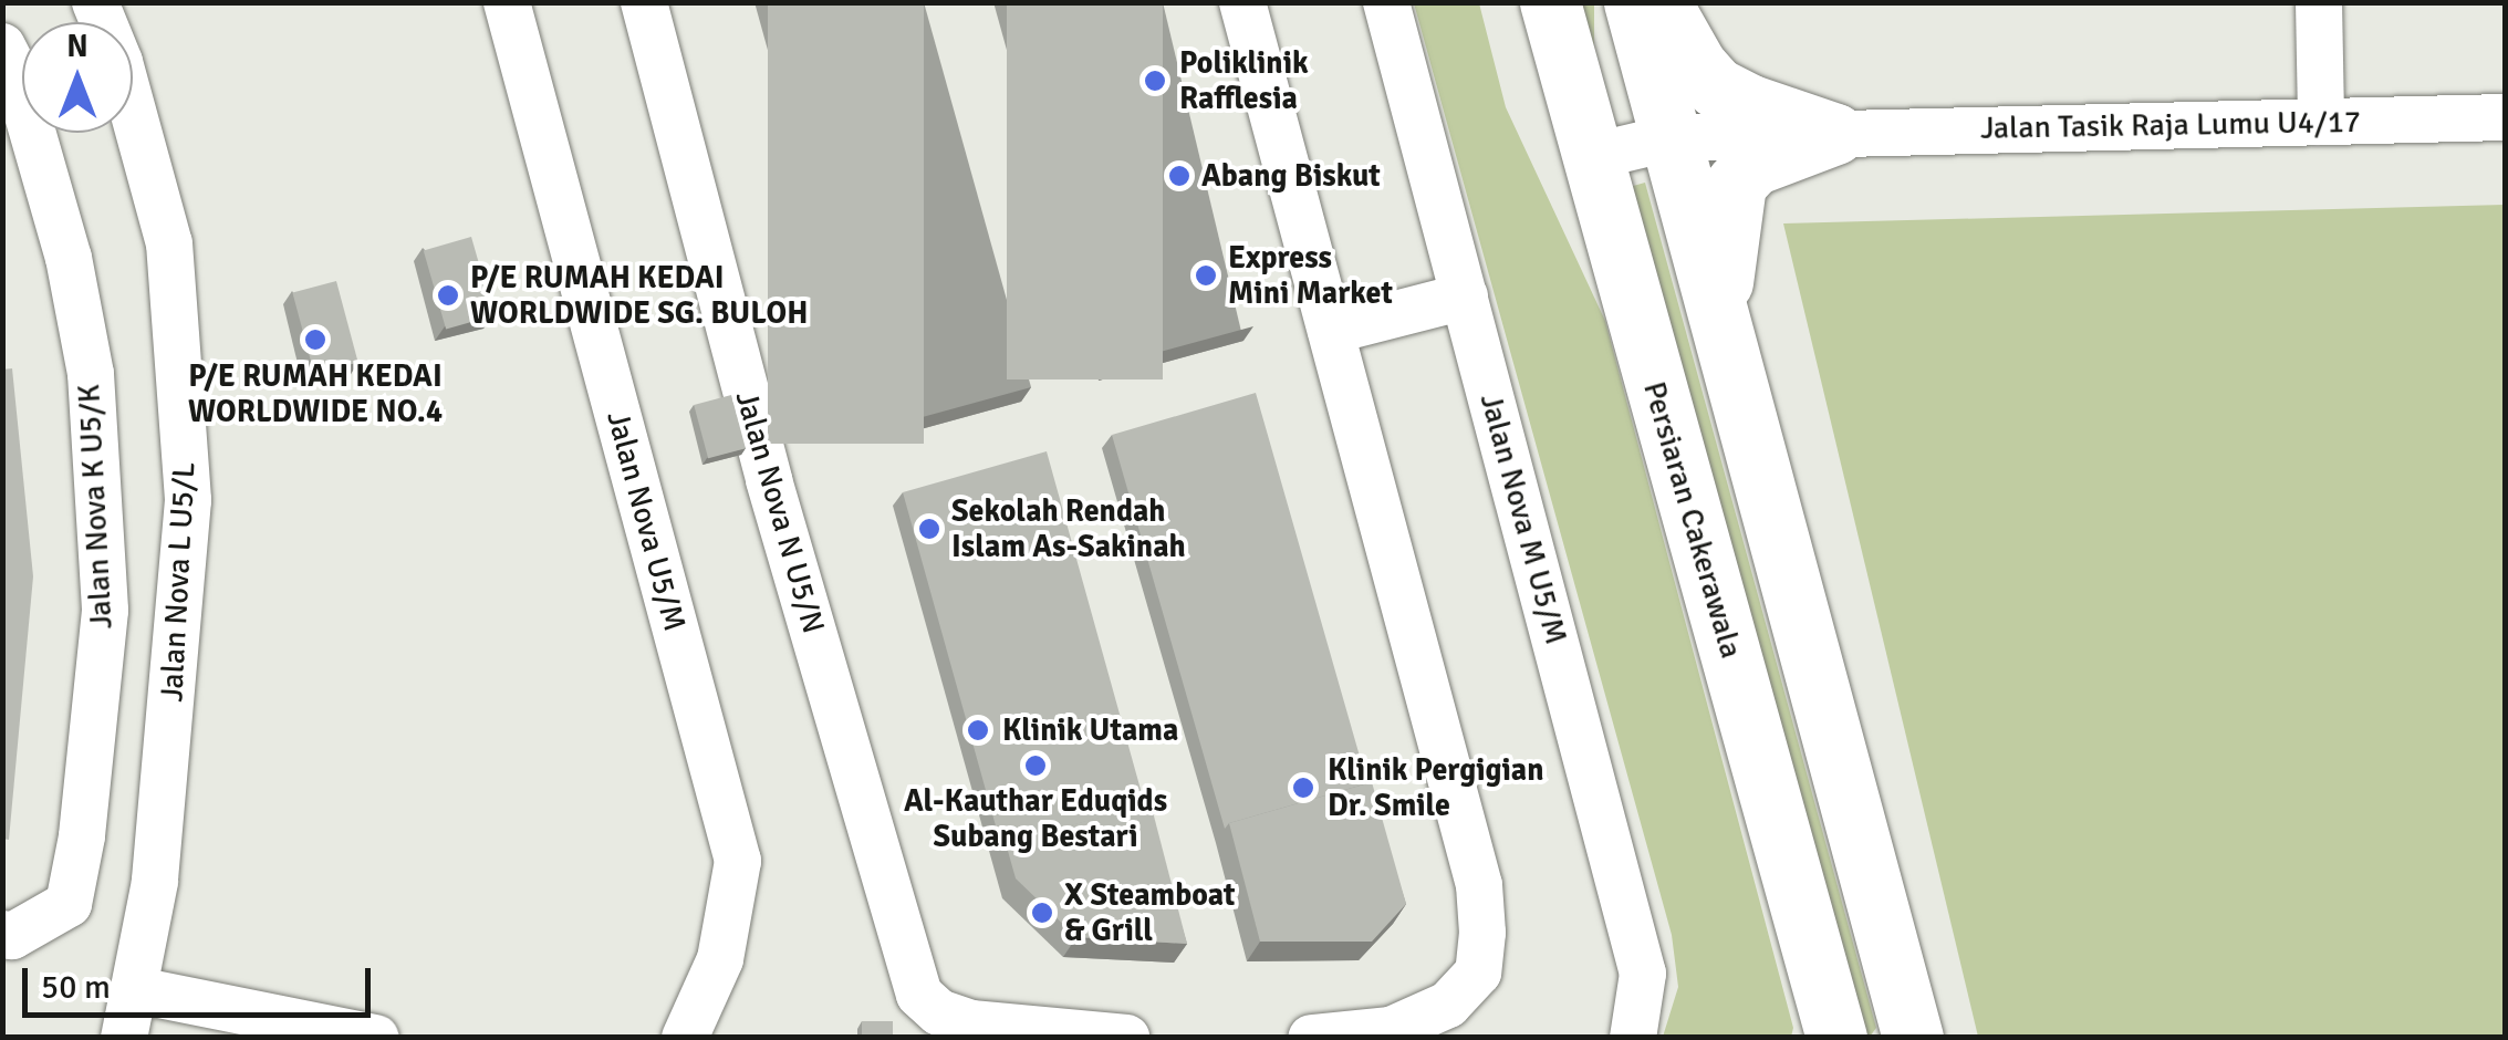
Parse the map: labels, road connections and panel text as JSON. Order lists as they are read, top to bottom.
{
  "streets": {
    "street": [
      "Jalan Tasik Raja Lumu U4/17",
      "Jalan Nova K U5/K",
      "Jalan Nova N U5/N",
      "Jalan Nova M U5/M",
      "Persiaran Cakerawala",
      "Jalan Nova U5/M",
      "Jalan Nova L U5/L"
    ]
  },
  "crossings": [
    ["Jalan Tasik Raja Lumu U4/17", "Persiaran Cakerawala"]
  ],
  "places": [
    "Poliklinik Rafflesia",
    "Abang Biskut",
    "Express Mini Market",
    "P/E RUMAH KEDAI WORLDWIDE SG. BULOH",
    "P/E RUMAH KEDAI WORLDWIDE NO.4",
    "Sekolah Rendah Islam As-Sakinah",
    "Klinik Utama",
    "Al-Kauthar Eduqids Subang Bestari",
    "Klinik Pergigian Dr. Smile",
    "X Steamboat & Grill"
  ],
  "scale_bar": "50 m",
  "north": "top"
}
